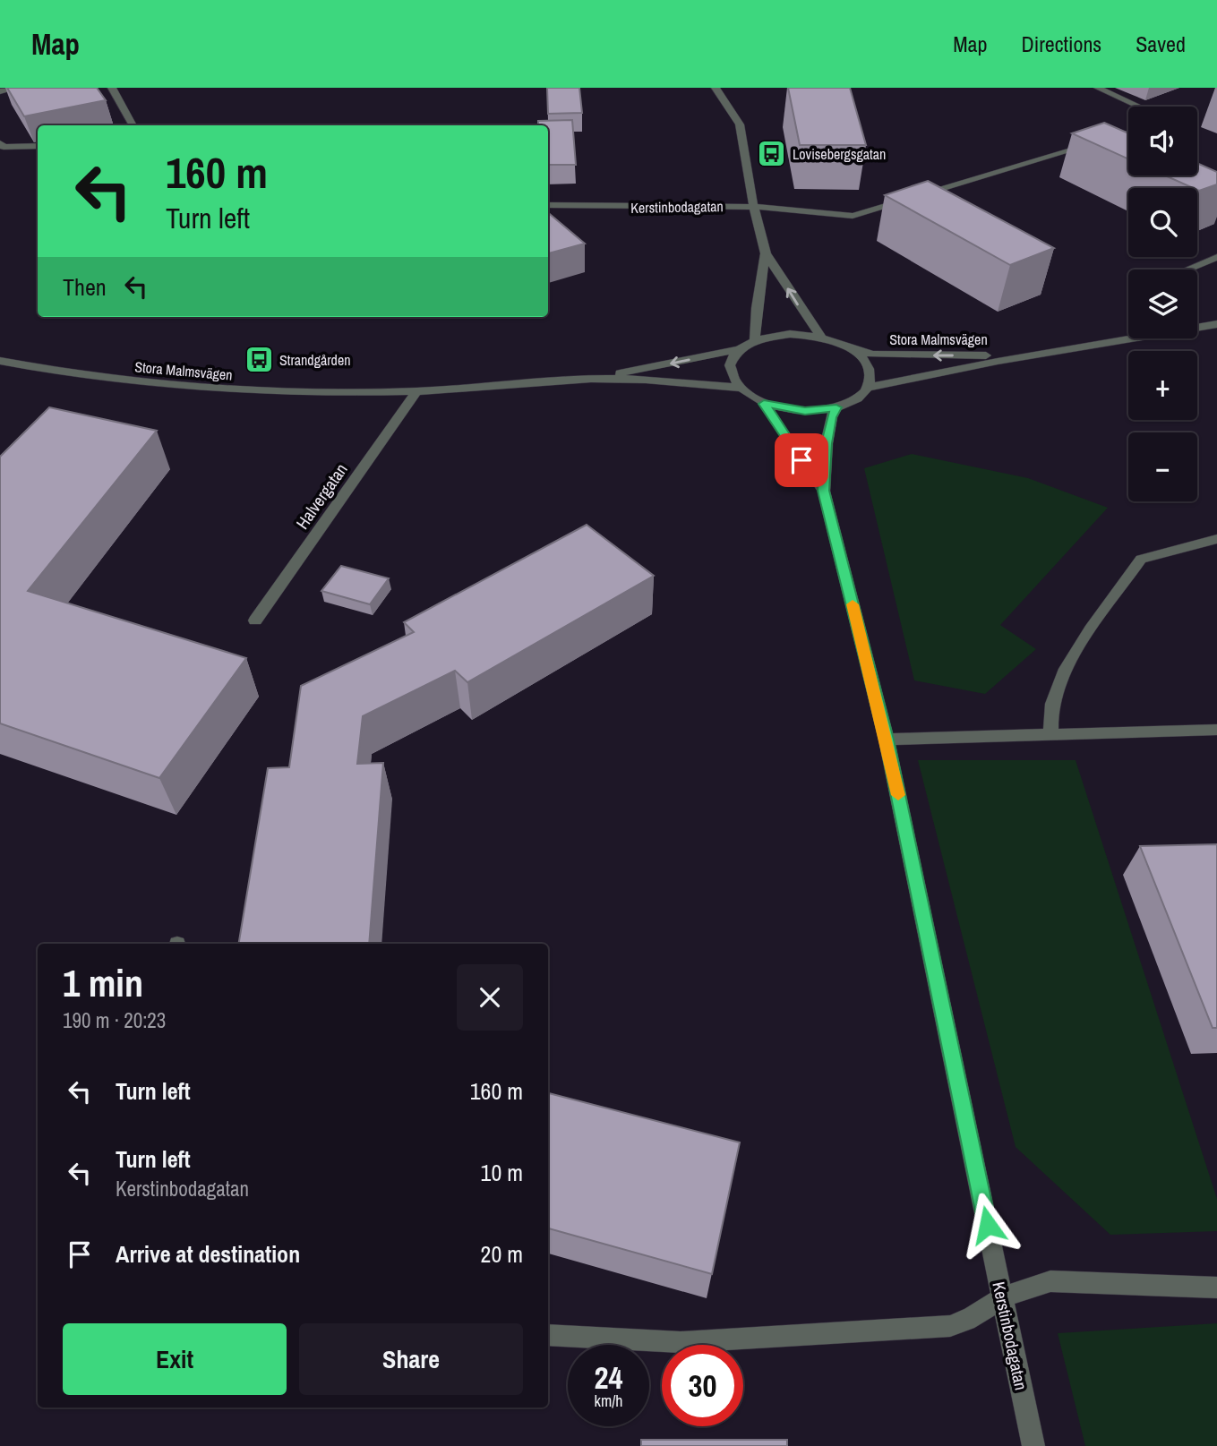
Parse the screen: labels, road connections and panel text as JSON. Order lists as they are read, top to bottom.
{
  "streets": {
    "street": ["Kerstinbodagatan", "Stora Malmsvägen", "Halvergatan"]
  },
  "crossings": [
    ["Stora Malmsvägen", "Halvergatan"]
  ],
  "places": {
    "bus stop": ["Lovisebergsgatan", "Strandgården"]
  },
  "page": {
    "header": "Map",
    "nav": ["Map", "Directions", "Saved"],
    "map_buttons": ["+", "−"],
    "turn": ["160 m", "Turn left"],
    "then": "Then",
    "heading": ["1 min", "190 m · 20:23"],
    "list": [
      {
        "name": "Turn left",
        "value": "160 m"
      },
      {
        "name": "Turn left",
        "note": "Kerstinbodagatan",
        "value": "10 m"
      },
      {
        "name": "Arrive at destination",
        "value": "20 m"
      }
    ],
    "buttons": ["Exit", "Share"],
    "speed": "24 km/h",
    "limit": "30"
  }
}
